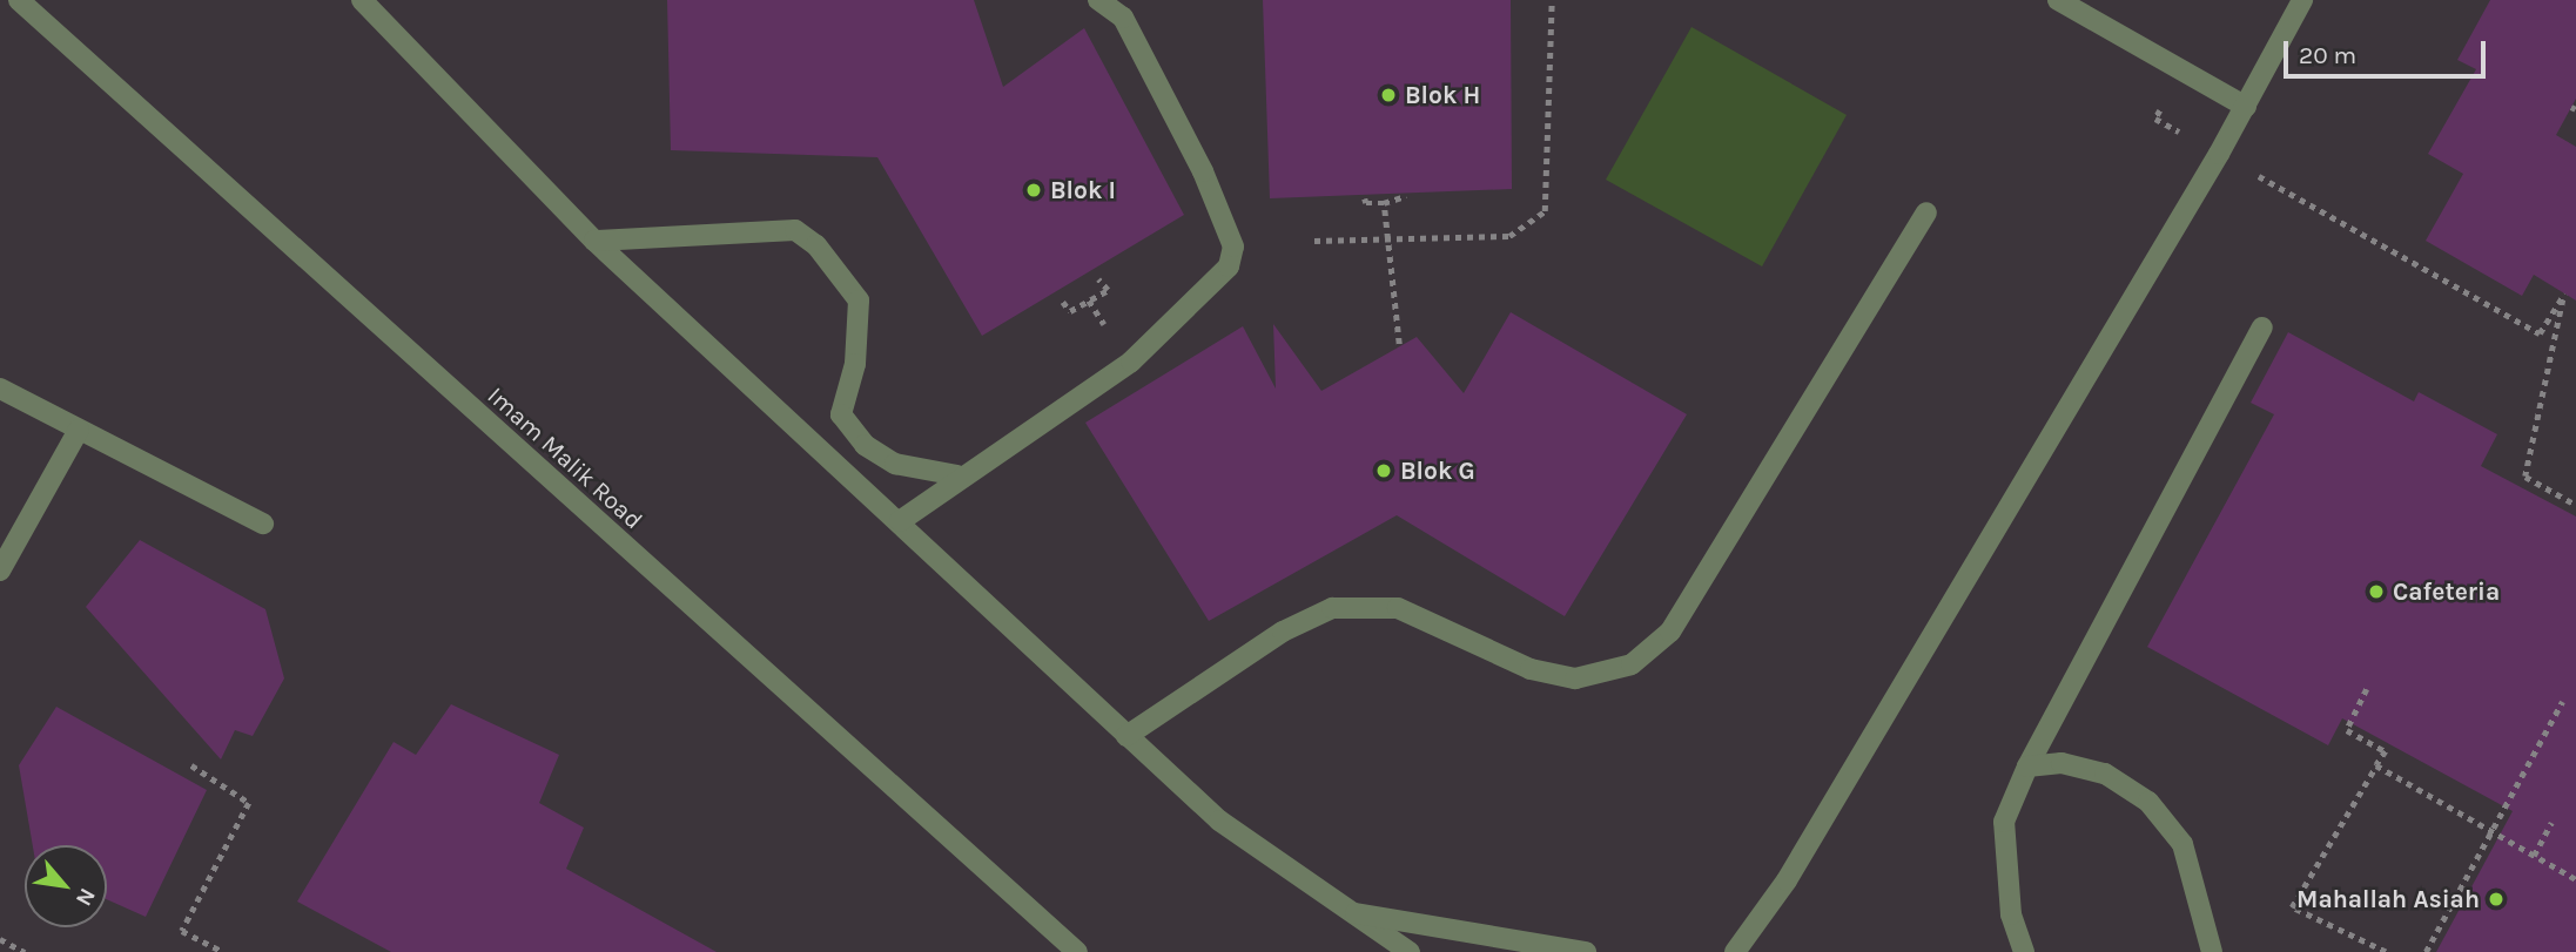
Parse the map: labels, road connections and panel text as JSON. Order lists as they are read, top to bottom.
{
  "streets": {
    "lane": ["Imam Malik Road"]
  },
  "places": [
    "Blok H",
    "Blok I",
    "Blok G",
    "Cafeteria",
    "Mahallah Asiah"
  ],
  "scale_bar": "20 m",
  "north": "bottom right"
}
